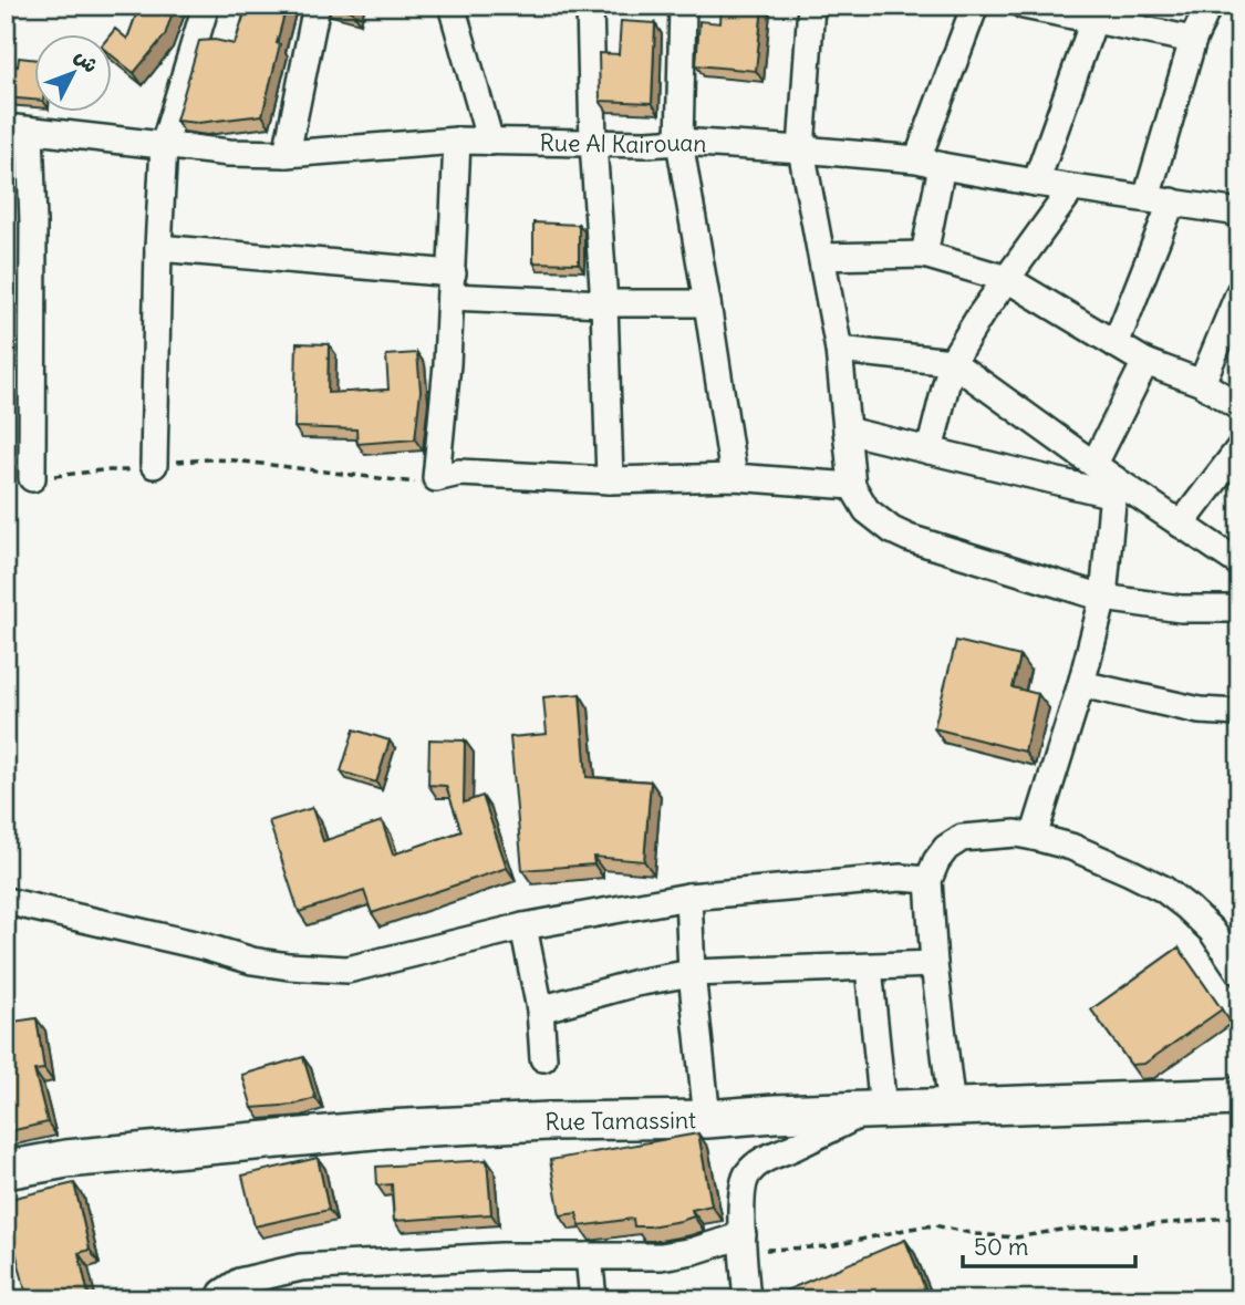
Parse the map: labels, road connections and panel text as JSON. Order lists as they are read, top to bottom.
{
  "streets": {
    "main road": ["Rue Tamassint"],
    "street": ["Rue Al Kairouan"]
  },
  "scale_bar": "50 m",
  "north": "top right"
}
